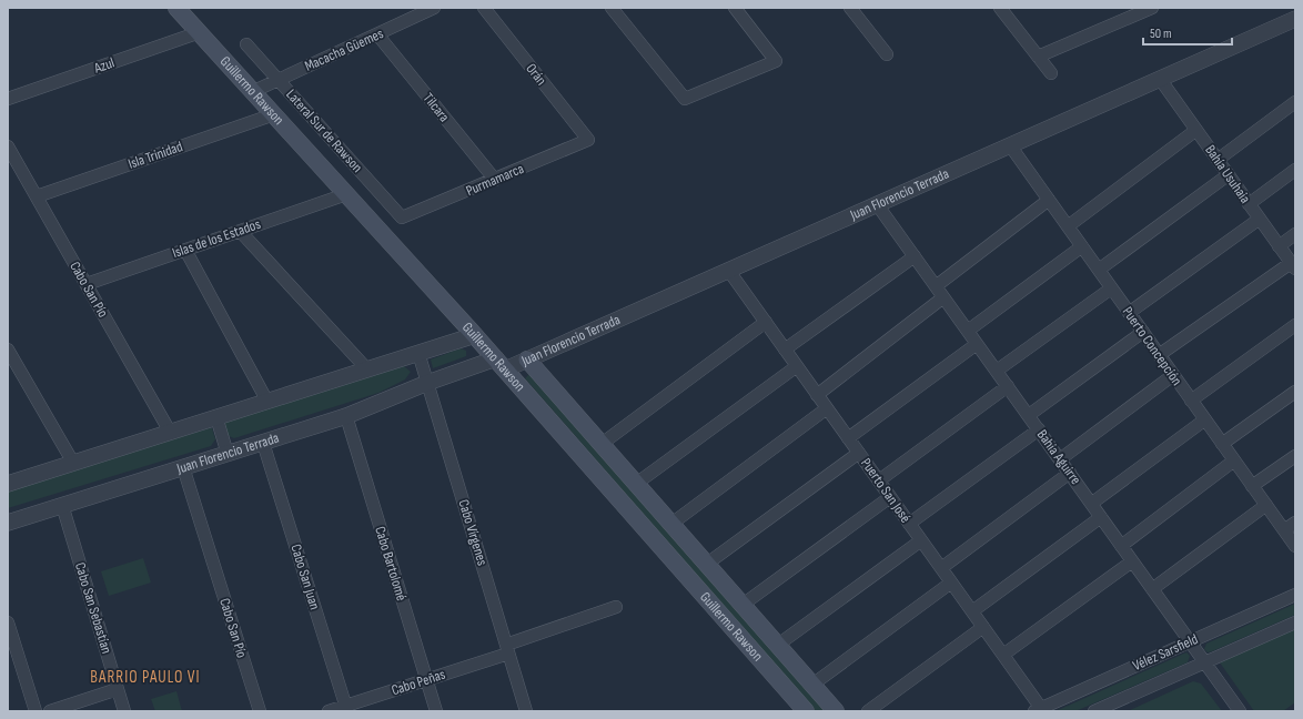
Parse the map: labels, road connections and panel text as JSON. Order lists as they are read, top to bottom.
{
  "streets": {
    "main road": ["Guillermo Rawson"],
    "street": [
      "Macacha Güemes",
      "Azul",
      "Orán",
      "Tilcara",
      "Lateral Sur de Rawson",
      "Isla Trinidad",
      "Bahía Usuhaia",
      "Purmamarca",
      "Juan Florencio Terrada",
      "Islas de los Estados",
      "Cabo San Pío",
      "Puerto Concepción",
      "Bahía Aguirre",
      "Puerto San José",
      "Cabo Vírgenes",
      "Cabo Bartolomé",
      "Cabo San Juan",
      "Cabo San Sebastían",
      "Vélez Sarsfield",
      "Cabo Peñas"
    ]
  },
  "crossings": [
    ["Macacha Güemes", "Guillermo Rawson"],
    ["Macacha Güemes", "Tilcara"],
    ["Macacha Güemes", "Lateral Sur de Rawson"],
    ["Azul", "Guillermo Rawson"],
    ["Orán", "Purmamarca"],
    ["Guillermo Rawson", "Isla Trinidad"],
    ["Guillermo Rawson", "Juan Florencio Terrada"],
    ["Guillermo Rawson", "Islas de los Estados"],
    ["Tilcara", "Purmamarca"],
    ["Lateral Sur de Rawson", "Purmamarca"],
    ["Isla Trinidad", "Cabo San Pío"],
    ["Bahía Usuhaia", "Juan Florencio Terrada"],
    ["Juan Florencio Terrada", "Cabo San Pío"],
    ["Juan Florencio Terrada", "Puerto Concepción"],
    ["Juan Florencio Terrada", "Bahía Aguirre"],
    ["Juan Florencio Terrada", "Puerto San José"],
    ["Juan Florencio Terrada", "Cabo Vírgenes"],
    ["Juan Florencio Terrada", "Cabo Bartolomé"],
    ["Juan Florencio Terrada", "Cabo San Juan"],
    ["Juan Florencio Terrada", "Cabo San Sebastían"],
    ["Islas de los Estados", "Cabo San Pío"],
    ["Bahía Aguirre", "Vélez Sarsfield"],
    ["Puerto San José", "Vélez Sarsfield"],
    ["Cabo Vírgenes", "Cabo Peñas"],
    ["Cabo Bartolomé", "Cabo Peñas"],
    ["Cabo San Juan", "Cabo Peñas"]
  ],
  "districts": ["BARRIO PAULO VI"],
  "scale_bar": "50 m"
}
